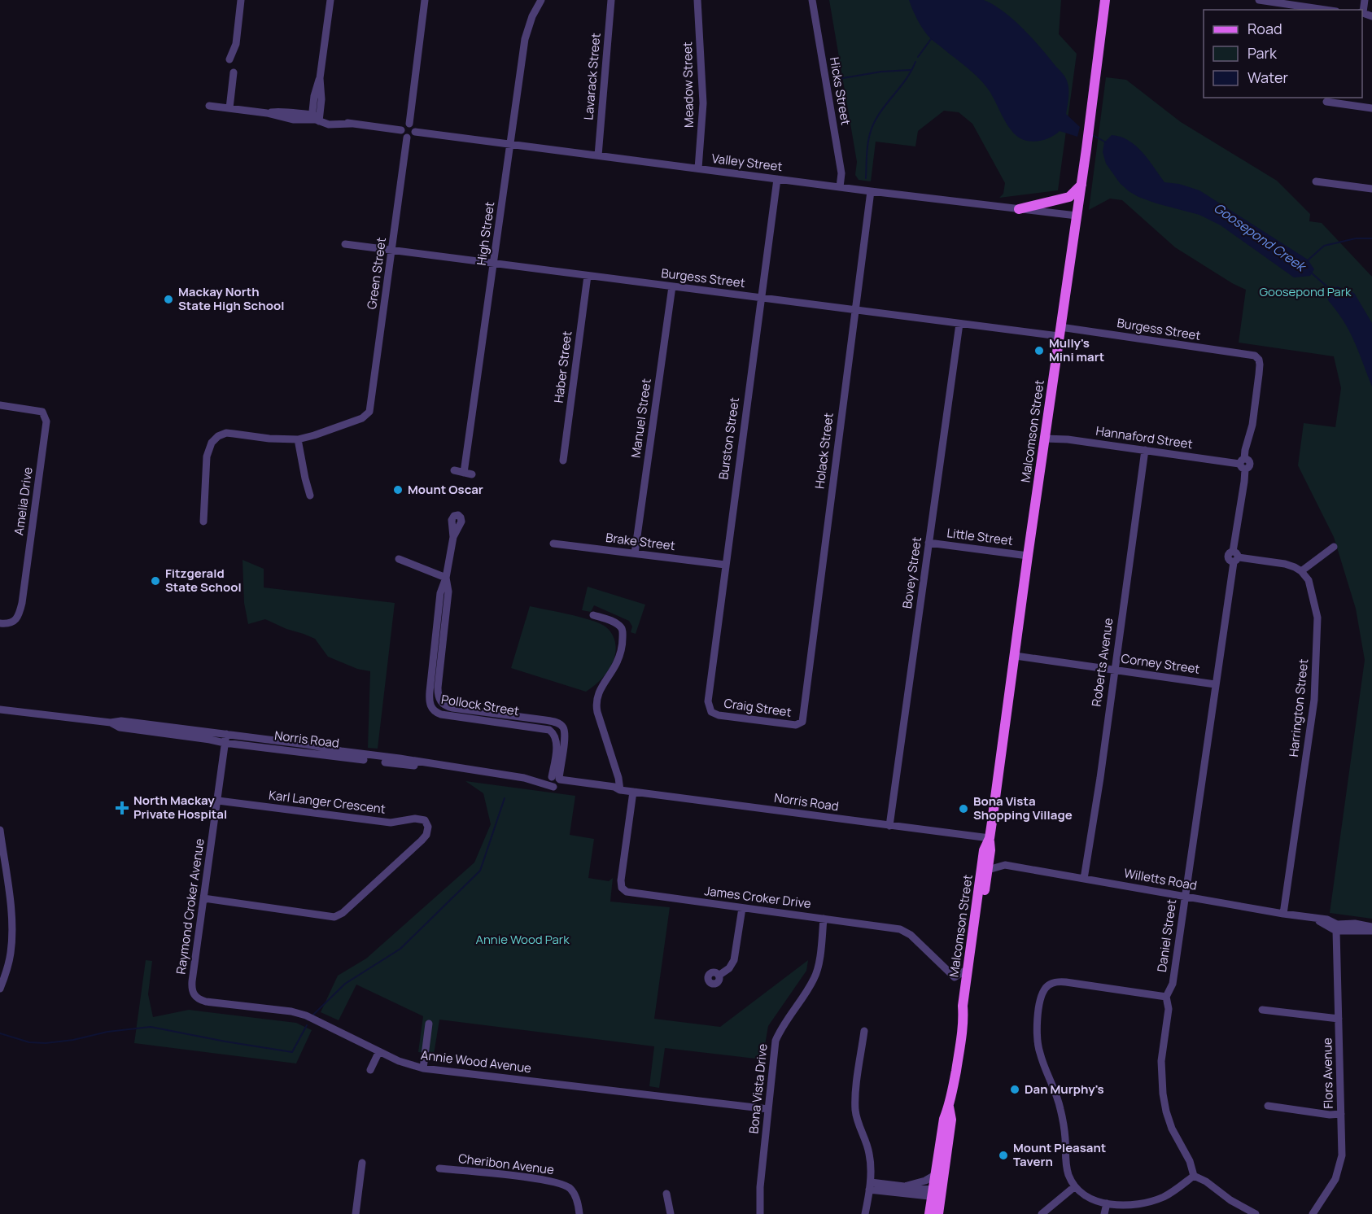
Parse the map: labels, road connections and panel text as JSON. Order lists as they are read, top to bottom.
{
  "streets": {
    "main road": ["Malcomson Street"],
    "street": [
      "Lavarack Street",
      "Meadow Street",
      "Hicks Street",
      "Valley Street",
      "High Street",
      "Green Street",
      "Burgess Street",
      "Haber Street",
      "Manuel Street",
      "Hannaford Street",
      "Burston Street",
      "Holack Street",
      "Amelia Drive",
      "Little Street",
      "Brake Street",
      "Bovey Street",
      "Roberts Avenue",
      "Corney Street",
      "Pollock Street",
      "Craig Street",
      "Harrington Street",
      "Norris Road",
      "Karl Langer Crescent",
      "Willetts Road",
      "James Croker Drive",
      "Raymond Croker Avenue",
      "Daniel Street",
      "Annie Wood Avenue",
      "Flors Avenue",
      "Bona Vista Drive",
      "Cheribon Avenue"
    ]
  },
  "crossings": [
    ["Lavarack Street", "Valley Street"],
    ["Meadow Street", "Valley Street"],
    ["Hicks Street", "Valley Street"],
    ["Valley Street", "High Street"],
    ["Valley Street", "Green Street"],
    ["Valley Street", "Malcomson Street"],
    ["Valley Street", "Burston Street"],
    ["Valley Street", "Holack Street"],
    ["High Street", "Burgess Street"],
    ["Green Street", "Burgess Street"],
    ["Burgess Street", "Haber Street"],
    ["Burgess Street", "Manuel Street"],
    ["Burgess Street", "Malcomson Street"],
    ["Burgess Street", "Burston Street"],
    ["Burgess Street", "Holack Street"],
    ["Burgess Street", "Bovey Street"],
    ["Burgess Street", "Daniel Street"],
    ["Manuel Street", "Brake Street"],
    ["Malcomson Street", "Hannaford Street"],
    ["Malcomson Street", "Little Street"],
    ["Malcomson Street", "Corney Street"],
    ["Malcomson Street", "Norris Road"],
    ["Malcomson Street", "Willetts Road"],
    ["Malcomson Street", "James Croker Drive"],
    ["Hannaford Street", "Roberts Avenue"],
    ["Hannaford Street", "Daniel Street"],
    ["Burston Street", "Brake Street"],
    ["Burston Street", "Craig Street"],
    ["Holack Street", "Craig Street"],
    ["Little Street", "Bovey Street"],
    ["Bovey Street", "Norris Road"],
    ["Roberts Avenue", "Corney Street"],
    ["Roberts Avenue", "Willetts Road"],
    ["Corney Street", "Daniel Street"],
    ["Harrington Street", "Willetts Road"],
    ["Norris Road", "James Croker Drive"],
    ["Norris Road", "Raymond Croker Avenue"],
    ["Karl Langer Crescent", "Raymond Croker Avenue"],
    ["Willetts Road", "Daniel Street"],
    ["Willetts Road", "Flors Avenue"],
    ["James Croker Drive", "Bona Vista Drive"],
    ["Raymond Croker Avenue", "Annie Wood Avenue"],
    ["Annie Wood Avenue", "Bona Vista Drive"]
  ],
  "water": ["Goosepond Creek"],
  "parks": ["Goosepond Park", "Annie Wood Park"],
  "places": {
    "other": [
      "Mackay North State High School",
      "Mully's Mini mart",
      "Mount Oscar",
      "Fitzgerald State School",
      "Bona Vista Shopping Village",
      "Dan Murphy's",
      "Mount Pleasant Tavern"
    ],
    "health": ["North Mackay Private Hospital"]
  },
  "legend": ["Road", "Park", "Water"]
}
